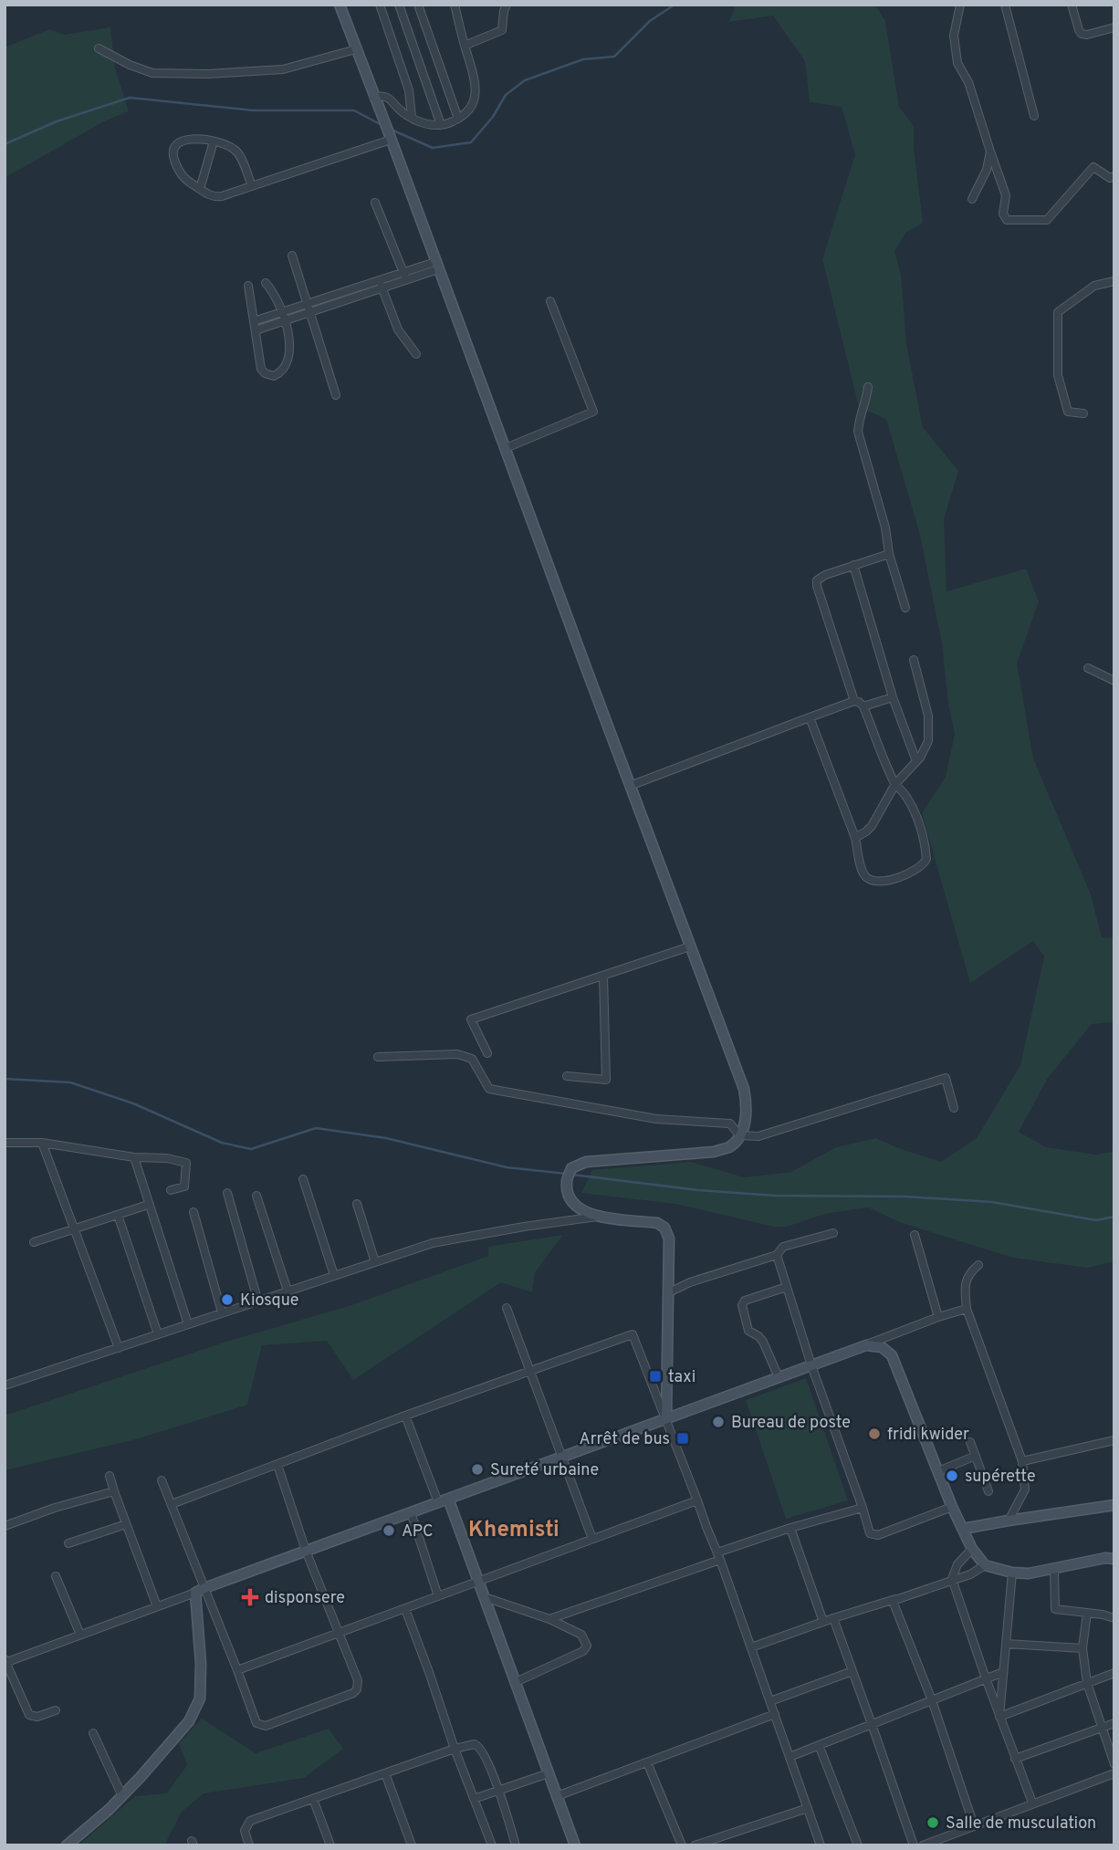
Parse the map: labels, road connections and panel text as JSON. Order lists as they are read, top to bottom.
{
  "districts": ["Khemisti"],
  "places": {
    "other": [
      "Kiosque",
      "Bureau de poste",
      "fridi kwider",
      "Sureté urbaine",
      "supérette",
      "APC",
      "Salle de musculation"
    ],
    "transit": ["taxi", "Arrêt de bus"],
    "health": ["disponsere"]
  }
}
